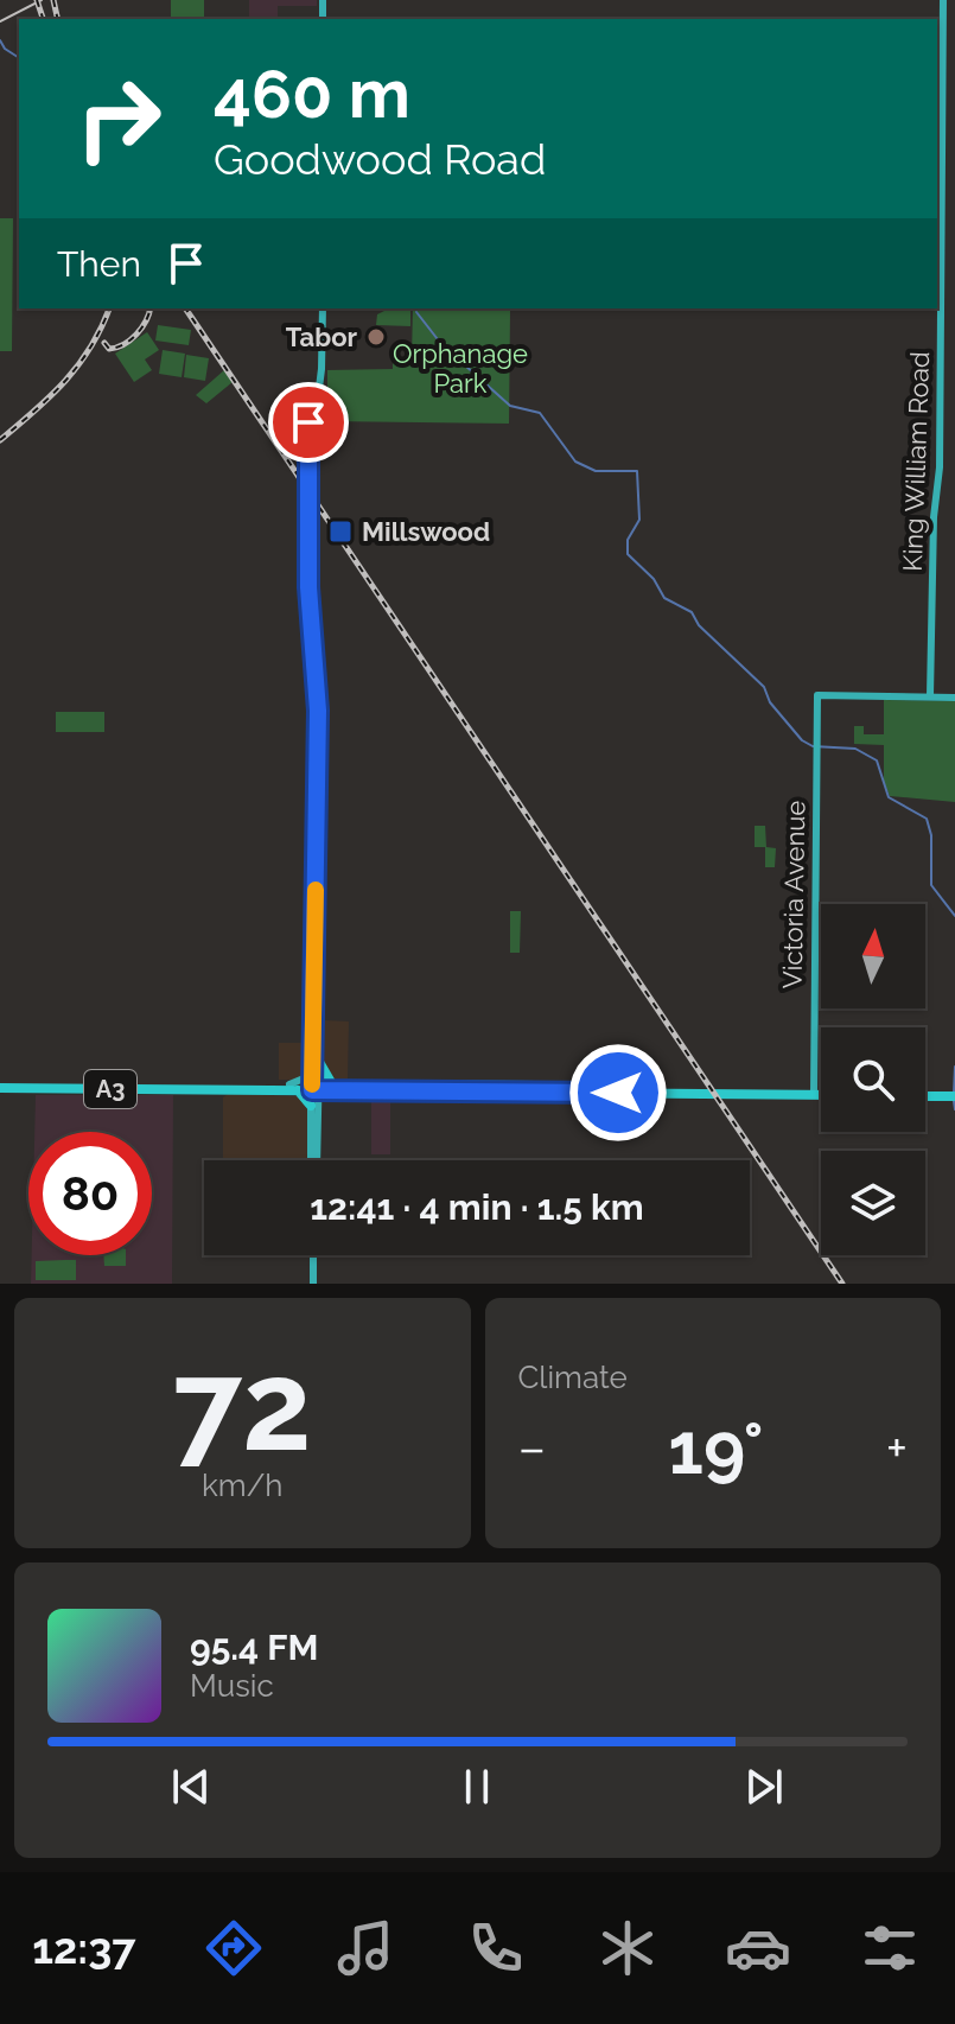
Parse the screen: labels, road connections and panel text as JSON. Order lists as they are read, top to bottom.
{
  "streets": {
    "highway": ["A3"],
    "main road": ["King William Road", "Victoria Avenue"]
  },
  "crossings": [
    ["King William Road", "Victoria Avenue"],
    ["Victoria Avenue", "A3"]
  ],
  "parks": ["Orphanage Park"],
  "places": {
    "other": ["Tabor"],
    "transit": ["Millswood"]
  },
  "north": "top",
  "page": {
    "turn": ["460 m", "Goodwood Road"],
    "then": "Then",
    "limit": "80",
    "trip": "12:41 · 4 min · 1.5 km",
    "tile": [
      ["72", "km/h"],
      "Climate"
    ],
    "heat": ["−", "19°", "+"],
    "song": ["95.4 FM", "Music"],
    "tabs": "12:37"
  }
}
